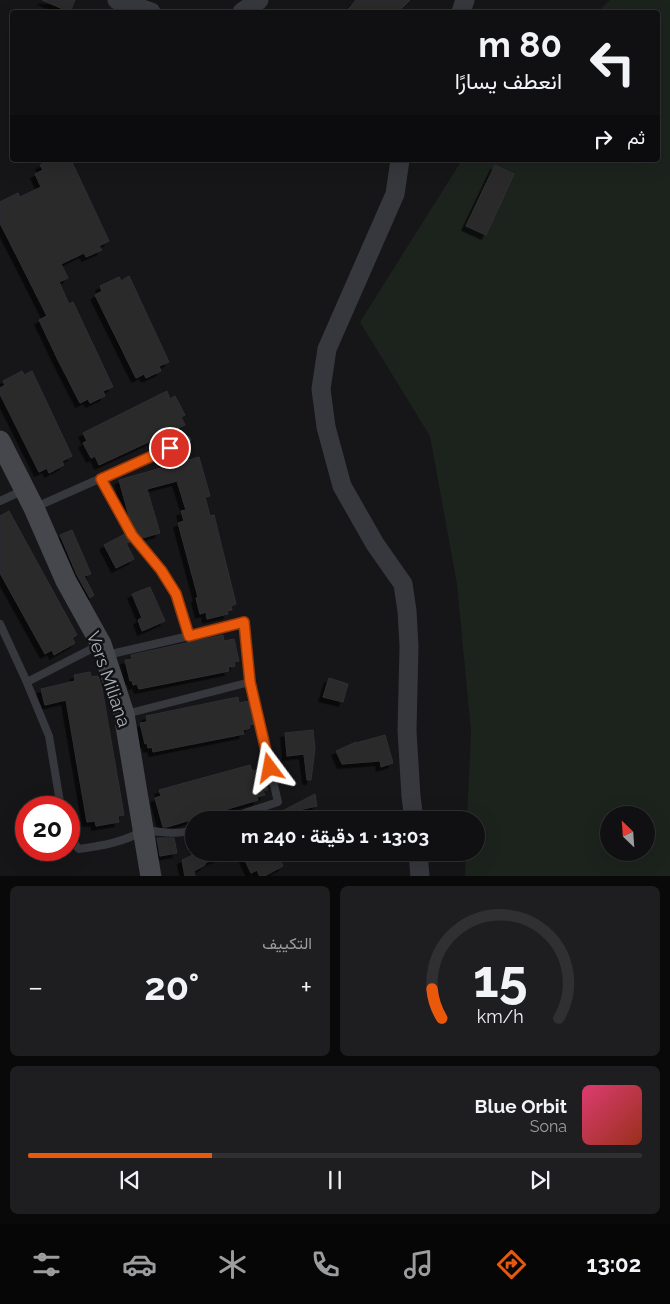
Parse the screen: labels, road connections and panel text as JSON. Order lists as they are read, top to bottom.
{
  "streets": {
    "main road": ["Vers Miliana"]
  },
  "north": "top left",
  "page": {
    "turn": ["80 m", "انعطف يسارًا"],
    "then": "ثم",
    "limit": "20",
    "trip": "13:03 · 1 دقيقة · 240 m",
    "tile": "التكييف",
    "heat": ["−", "20°", "+"],
    "song": ["Blue Orbit", "Sona"],
    "tabs": "13:02",
    "gauge": ["15", "km/h"]
  }
}
